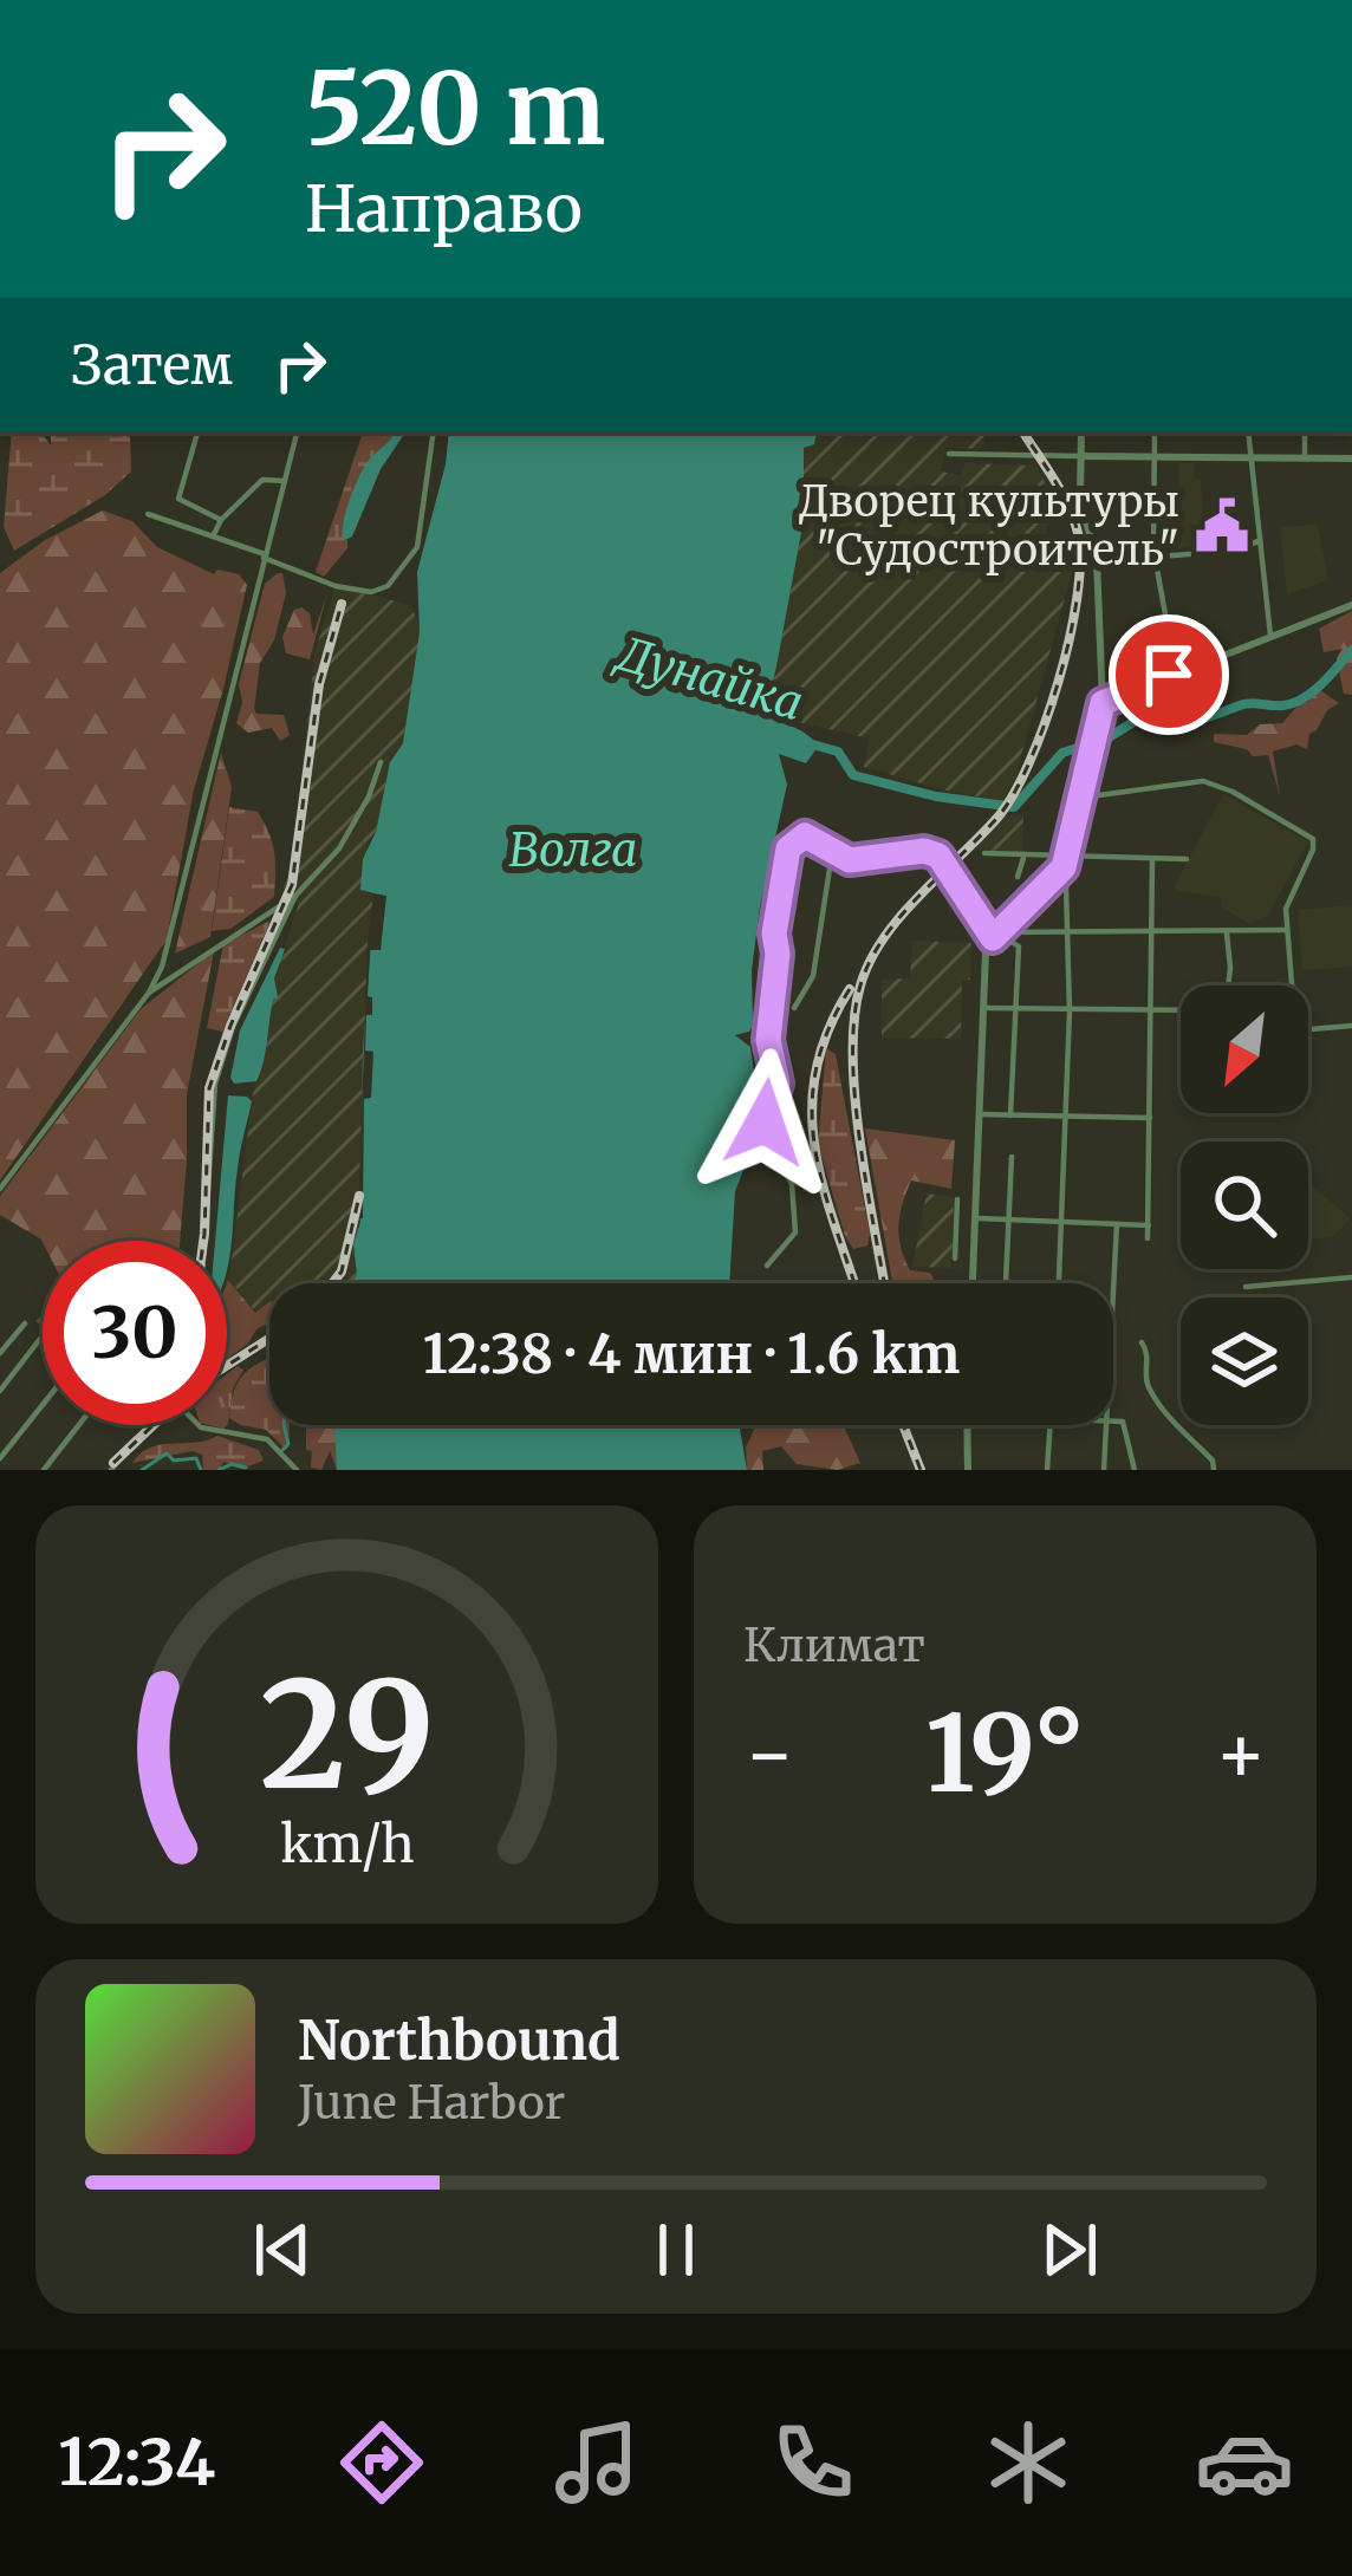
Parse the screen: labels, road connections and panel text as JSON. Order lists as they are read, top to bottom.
{
  "water": ["Дунайка", "Волга"],
  "places": {
    "public building": ["Дворец культуры \"Судостроитель\""]
  },
  "north": "bottom left",
  "page": {
    "turn": ["520 m", "Направо"],
    "then": "Затем",
    "limit": "30",
    "trip": "12:38 · 4 мин · 1.6 km",
    "tile": "Климат",
    "heat": ["−", "19°", "+"],
    "song": ["Northbound", "June Harbor"],
    "tabs": "12:34",
    "gauge": ["29", "km/h"]
  }
}
